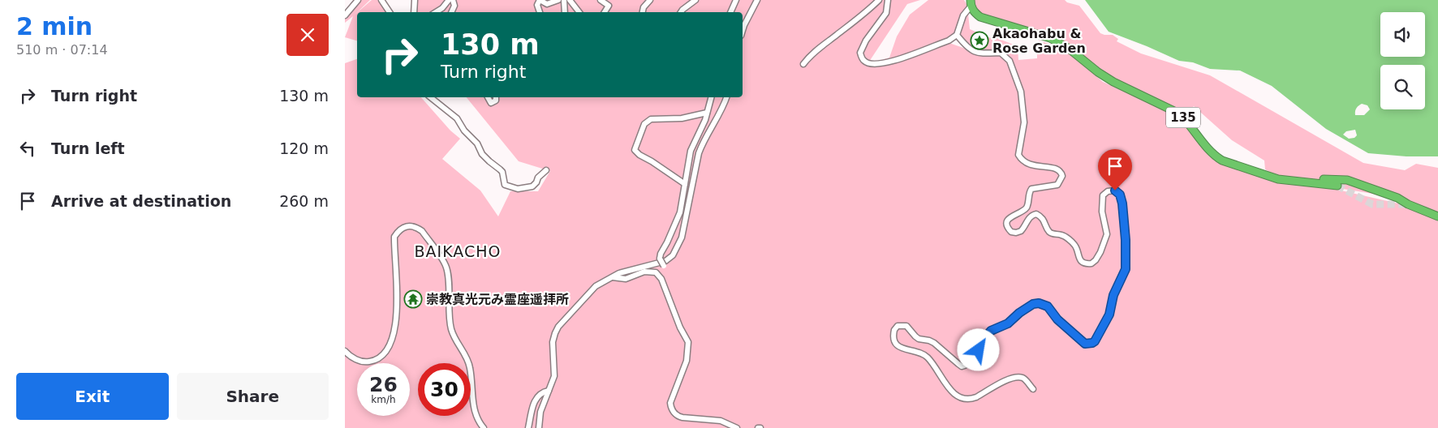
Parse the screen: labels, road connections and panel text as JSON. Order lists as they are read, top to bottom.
{
  "streets": {
    "highway": ["135"]
  },
  "districts": ["BAIKACHO"],
  "places": {
    "place": ["Akaohabu & Rose Garden"],
    "temple": ["崇教真光元み霊座遥拝所"]
  },
  "page": {
    "heading": ["2 min", "510 m · 07:14"],
    "turn": ["130 m", "Turn right"],
    "list": [
      {
        "name": "Turn right",
        "value": "130 m"
      },
      {
        "name": "Turn left",
        "value": "120 m"
      },
      {
        "name": "Arrive at destination",
        "value": "260 m"
      }
    ],
    "speed": "26 km/h",
    "limit": "30",
    "buttons": ["Exit", "Share"]
  }
}
